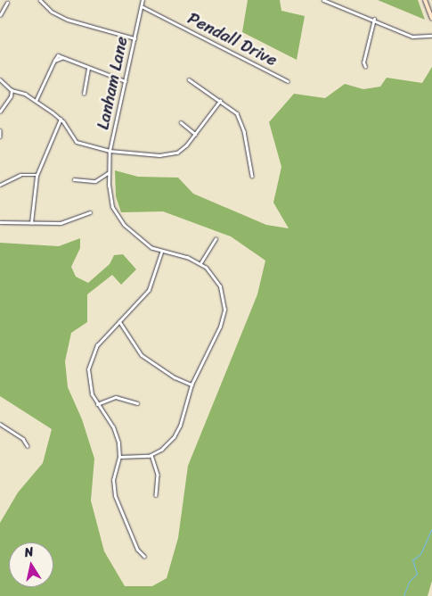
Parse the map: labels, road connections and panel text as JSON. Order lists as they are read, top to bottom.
{
  "streets": {
    "street": ["Pendall Drive", "Lanham Lane"]
  },
  "crossings": [
    ["Pendall Drive", "Lanham Lane"]
  ],
  "north": "top"
}
